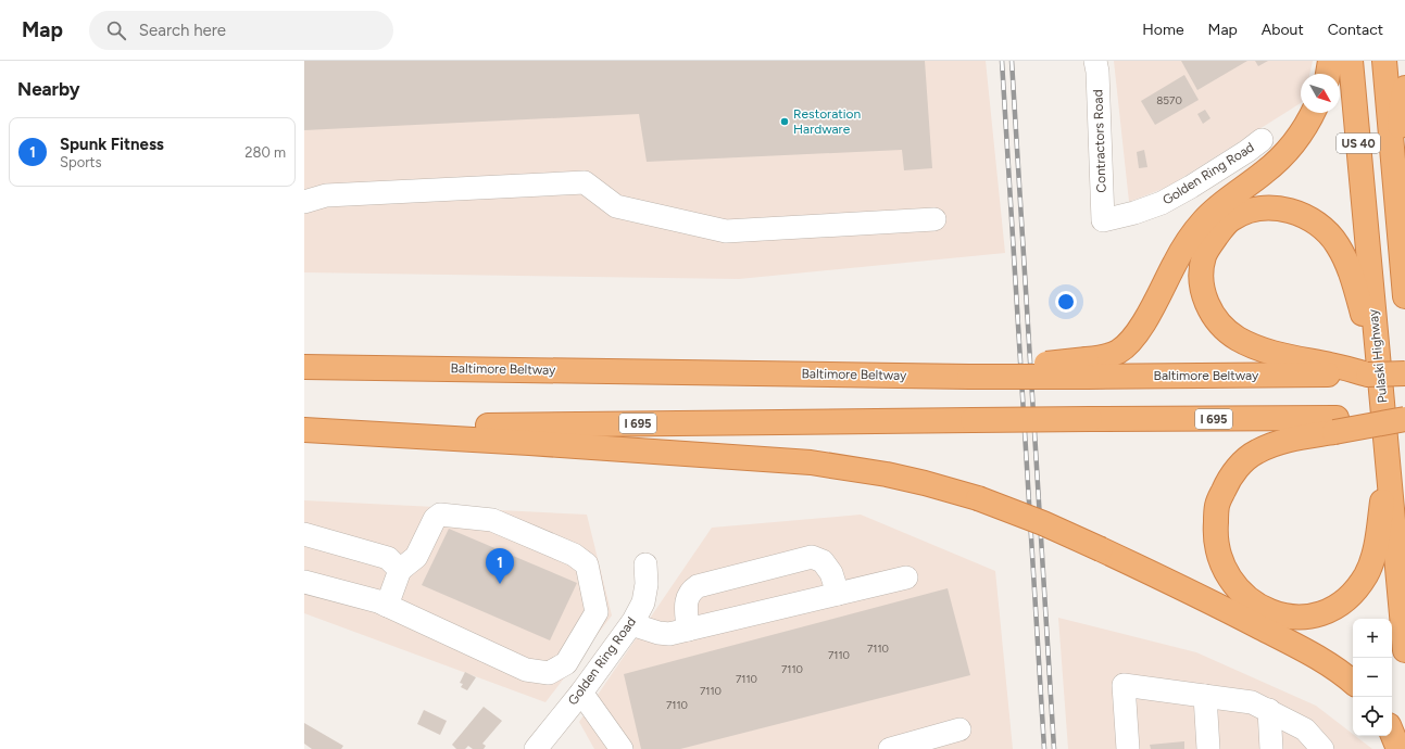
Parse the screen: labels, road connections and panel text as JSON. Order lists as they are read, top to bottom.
{
  "streets": {
    "highway": [
      "US 40",
      "Pulaski Highway",
      "Baltimore Beltway",
      "I 695"
    ],
    "street": ["Contractors Road", "Golden Ring Road"]
  },
  "crossings": [
    ["Contractors Road", "Golden Ring Road"]
  ],
  "places": ["Restoration Hardware"],
  "house_numbers": [
    "8570",
    "7110",
    "7110",
    "7110",
    "7110",
    "7110",
    "7110"
  ],
  "north": "bottom right",
  "page": {
    "header": "Map",
    "search": "Search here",
    "nav": [
      "Home",
      "Map",
      "About",
      "Contact"
    ],
    "heading": "Nearby",
    "list": [
      {
        "mark": "1",
        "name": "Spunk Fitness",
        "note": "Sports",
        "value": "280 m"
      }
    ],
    "pins": "1",
    "map_buttons": ["+", "−"]
  }
}
